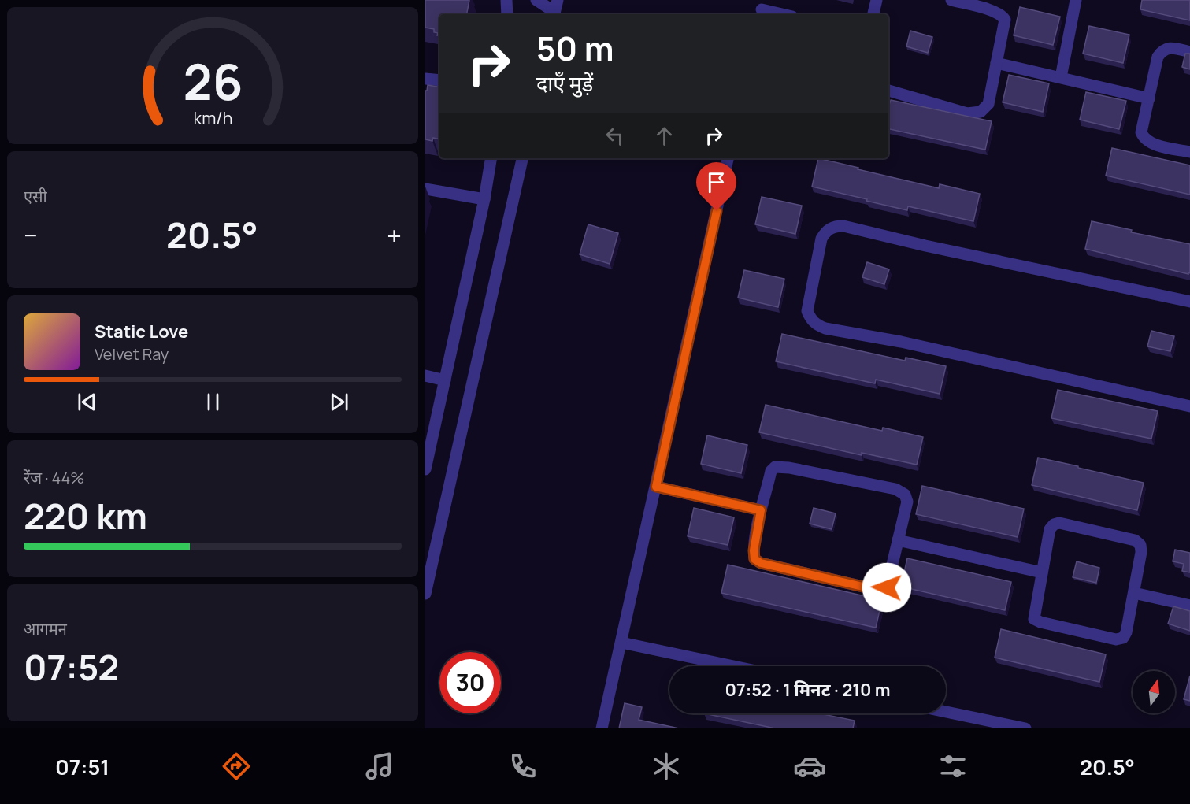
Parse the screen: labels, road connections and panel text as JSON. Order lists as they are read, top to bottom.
{
  "north": "top",
  "page": {
    "turn": ["50 m", "दाएँ मुड़ें"],
    "tile": [
      "एसी",
      ["रेंज · 44%", "220 km"],
      ["आगमन", "07:52"]
    ],
    "heat": ["−", "20.5°", "+"],
    "song": ["Static Love", "Velvet Ray"],
    "limit": "30",
    "trip": "07:52 · 1 मिनट · 210 m",
    "tabs": ["07:51", "20.5°"],
    "gauge": ["26", "km/h"]
  }
}
